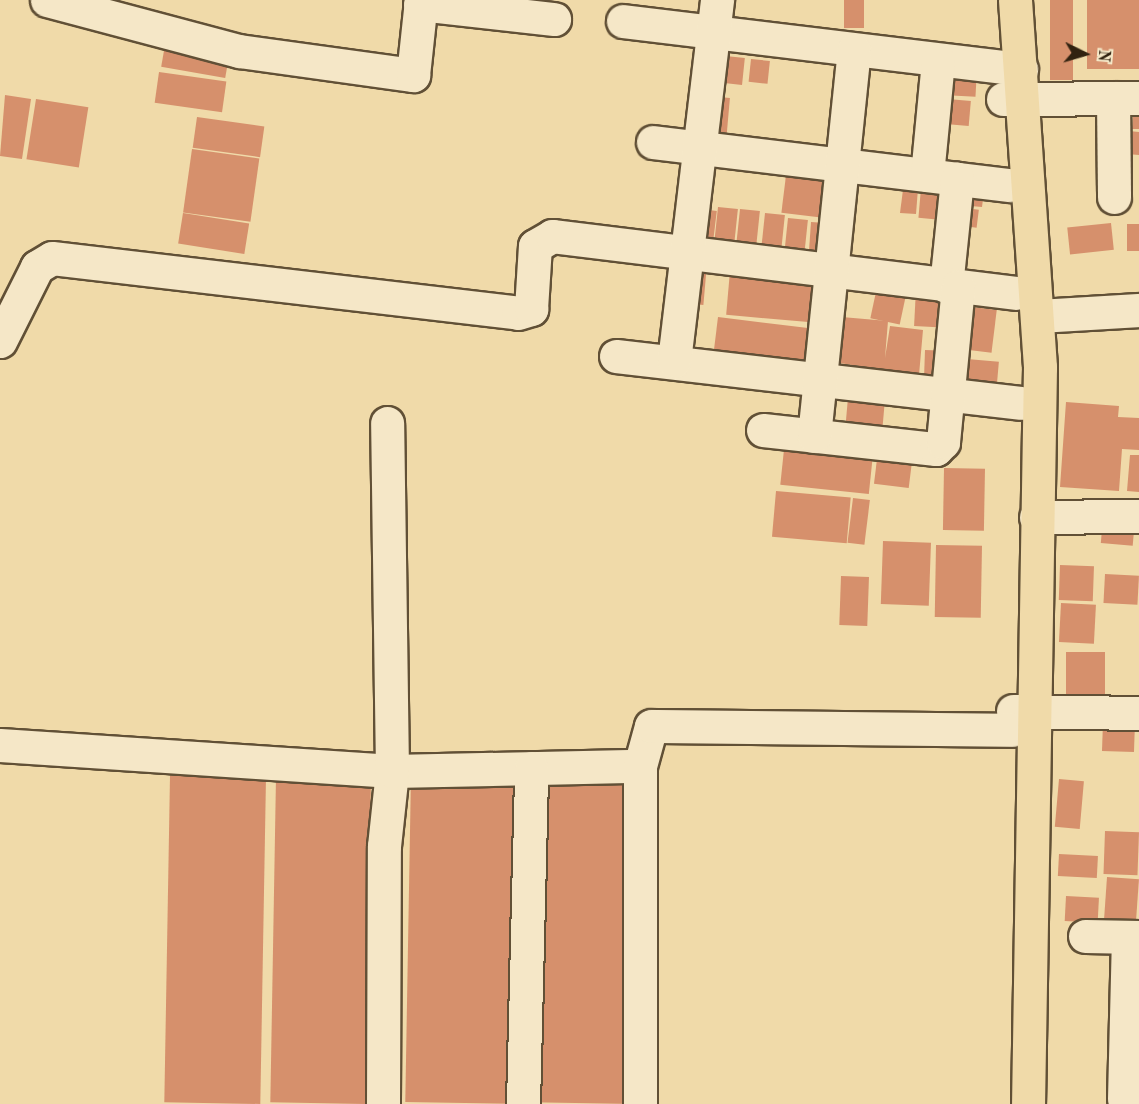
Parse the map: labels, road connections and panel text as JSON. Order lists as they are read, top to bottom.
{
  "north": "right"
}
